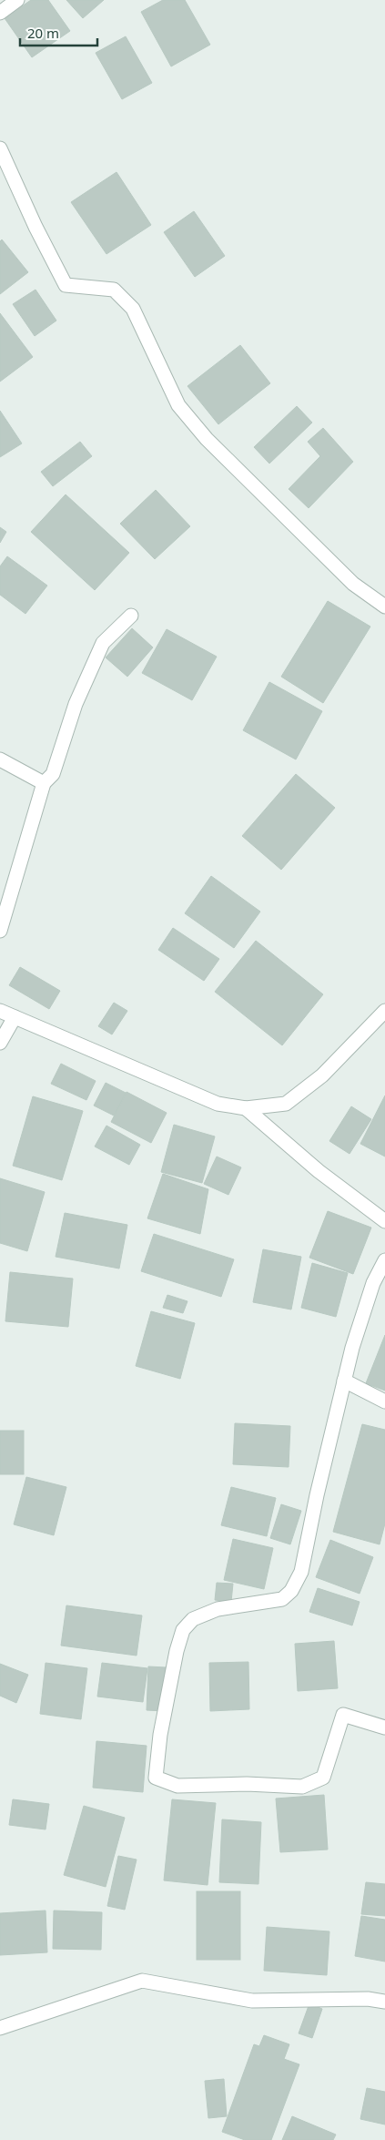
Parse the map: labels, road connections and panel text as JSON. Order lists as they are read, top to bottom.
{
  "scale_bar": "20 m"
}
